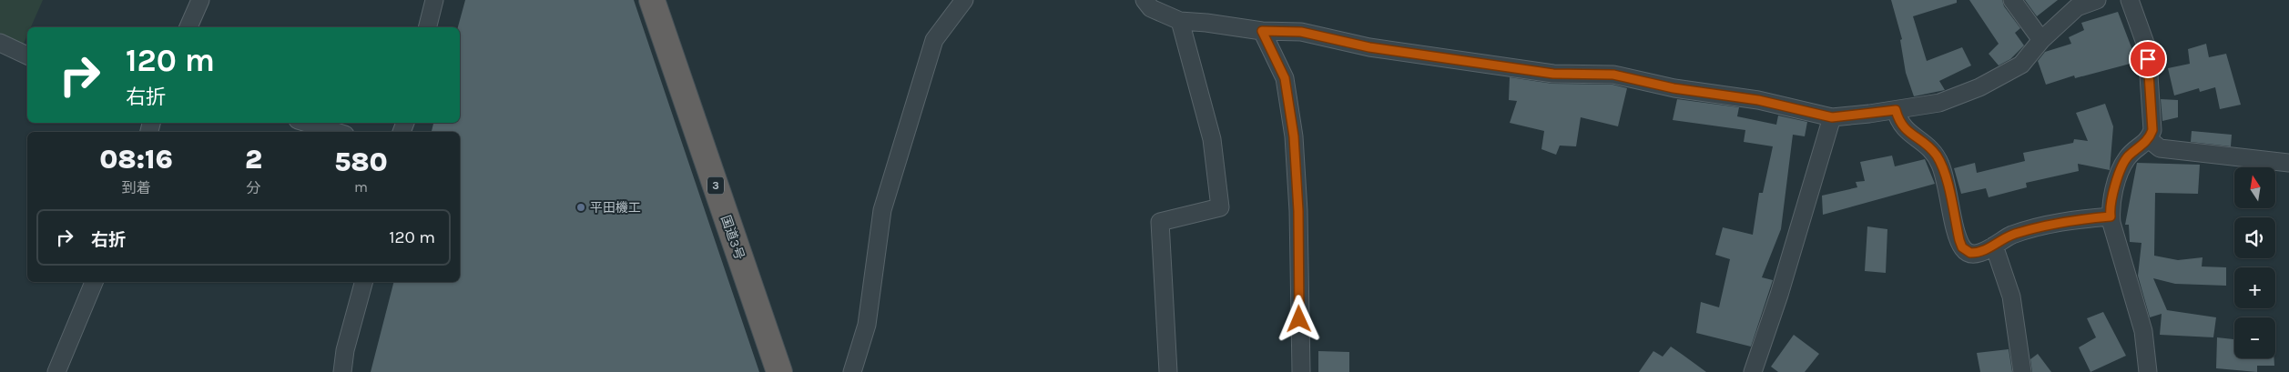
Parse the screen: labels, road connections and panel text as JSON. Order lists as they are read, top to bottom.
{
  "streets": {
    "highway": ["3", "国道3号"]
  },
  "places": ["平田機工"],
  "north": "top",
  "page": {
    "turn": ["120 m", "右折"],
    "eta": [
      "08:16",
      "到着",
      "2",
      "分",
      "580",
      "m"
    ],
    "map_buttons": ["+", "−"],
    "list": [
      {
        "name": "右折",
        "value": "120 m"
      }
    ]
  }
}
